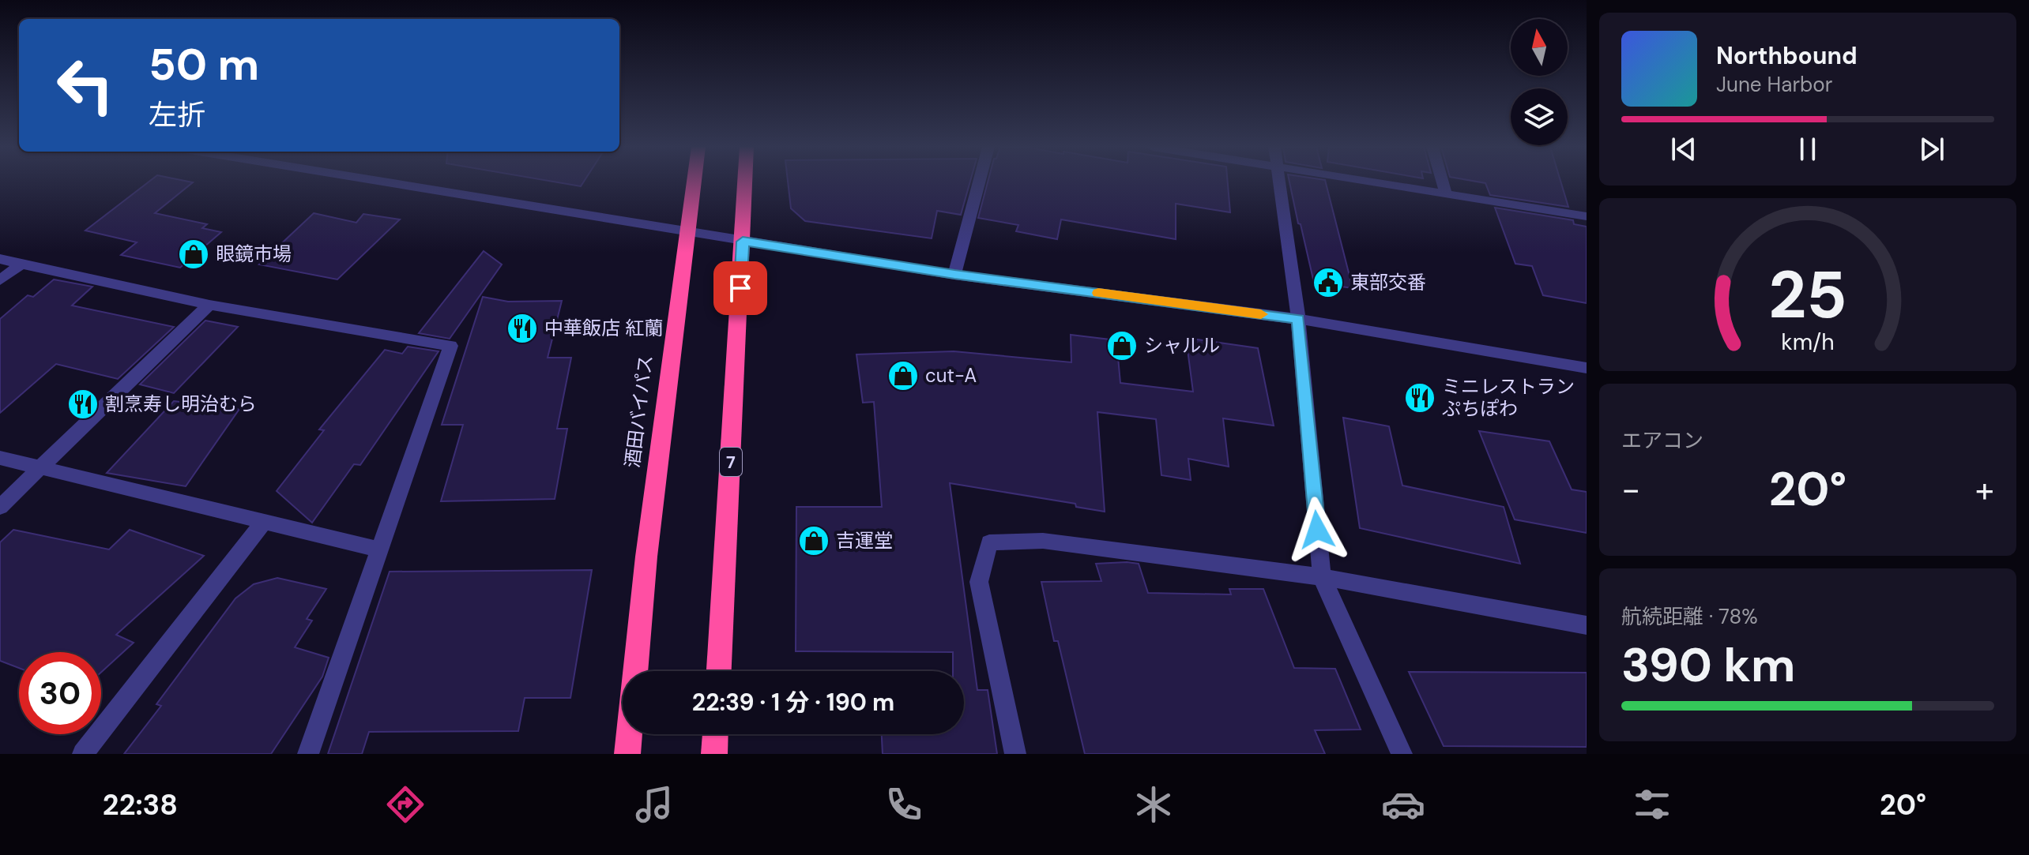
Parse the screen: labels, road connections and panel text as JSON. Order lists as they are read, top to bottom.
{
  "streets": {
    "highway": ["酒田バイパス", "7"]
  },
  "places": {
    "shop": [
      "眼鏡市場",
      "シャルル",
      "cut-A",
      "吉運堂"
    ],
    "public building": ["東部交番"],
    "restaurant": ["中華飯店 紅蘭", "ミニレストラン ぷちぽわ", "割烹寿し明治むら"]
  },
  "north": "top",
  "page": {
    "turn": ["50 m", "左折"],
    "song": ["Northbound", "June Harbor"],
    "tile": [
      "エアコン",
      ["航続距離 · 78%", "390 km"]
    ],
    "heat": ["−", "20°", "+"],
    "limit": "30",
    "trip": "22:39 · 1 分 · 190 m",
    "tabs": ["22:38", "20°"],
    "gauge": ["25", "km/h"]
  }
}
